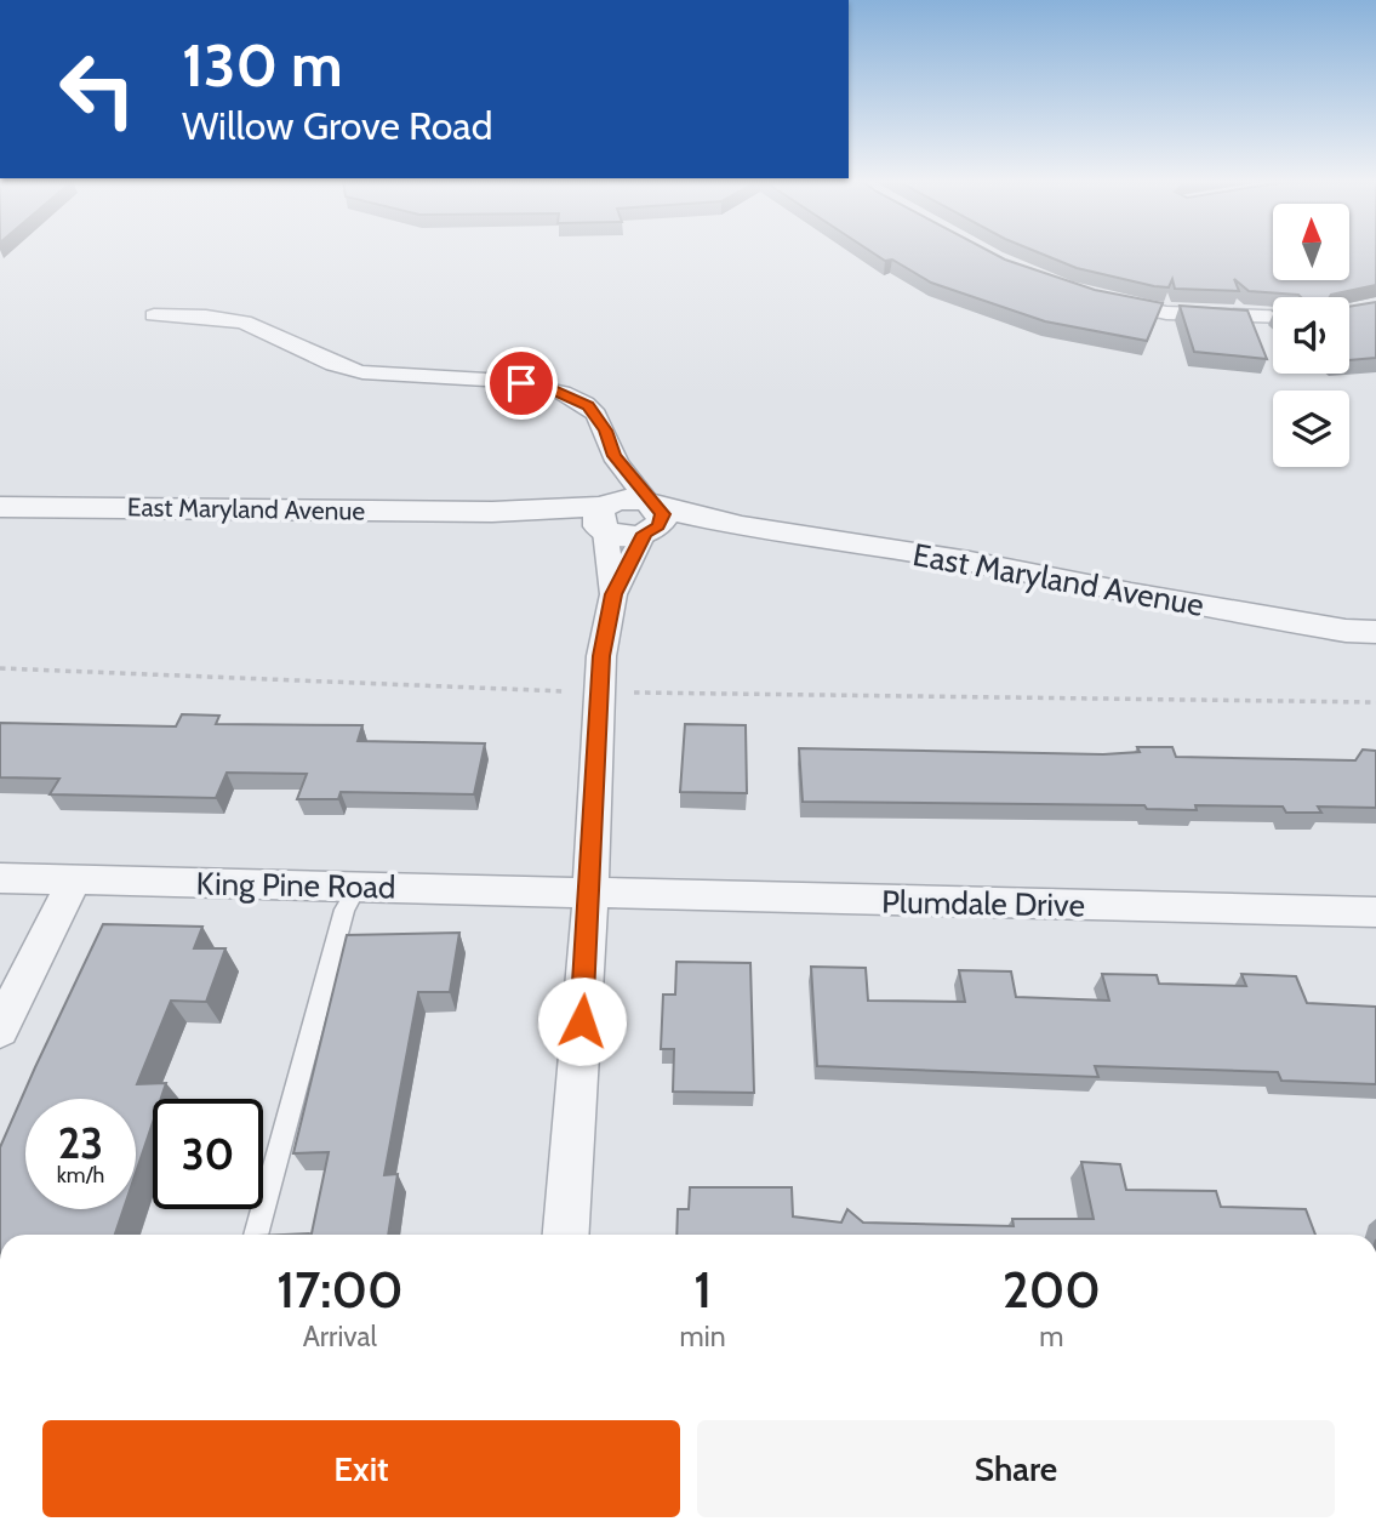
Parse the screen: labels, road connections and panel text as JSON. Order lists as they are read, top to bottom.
{
  "streets": {
    "street": ["East Maryland Avenue", "King Pine Road", "Plumdale Drive"]
  },
  "crossings": [
    ["King Pine Road", "Plumdale Drive"]
  ],
  "north": "top",
  "page": {
    "turn": ["130 m", "Willow Grove Road"],
    "speed": "23 km/h",
    "limit": "30",
    "eta": [
      "17:00",
      "Arrival",
      "1",
      "min",
      "200",
      "m"
    ],
    "buttons": ["Exit", "Share"]
  }
}
